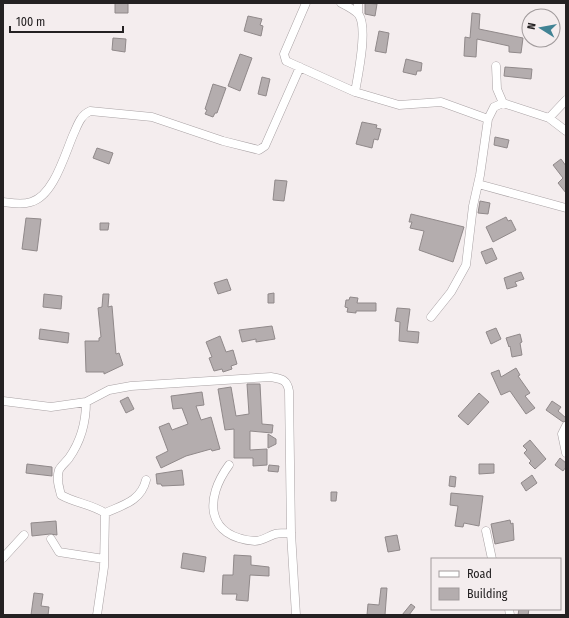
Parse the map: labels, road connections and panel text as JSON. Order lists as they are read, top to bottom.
{
  "legend": ["Road", "Building"],
  "scale_bar": "100 m",
  "north": "left"
}
